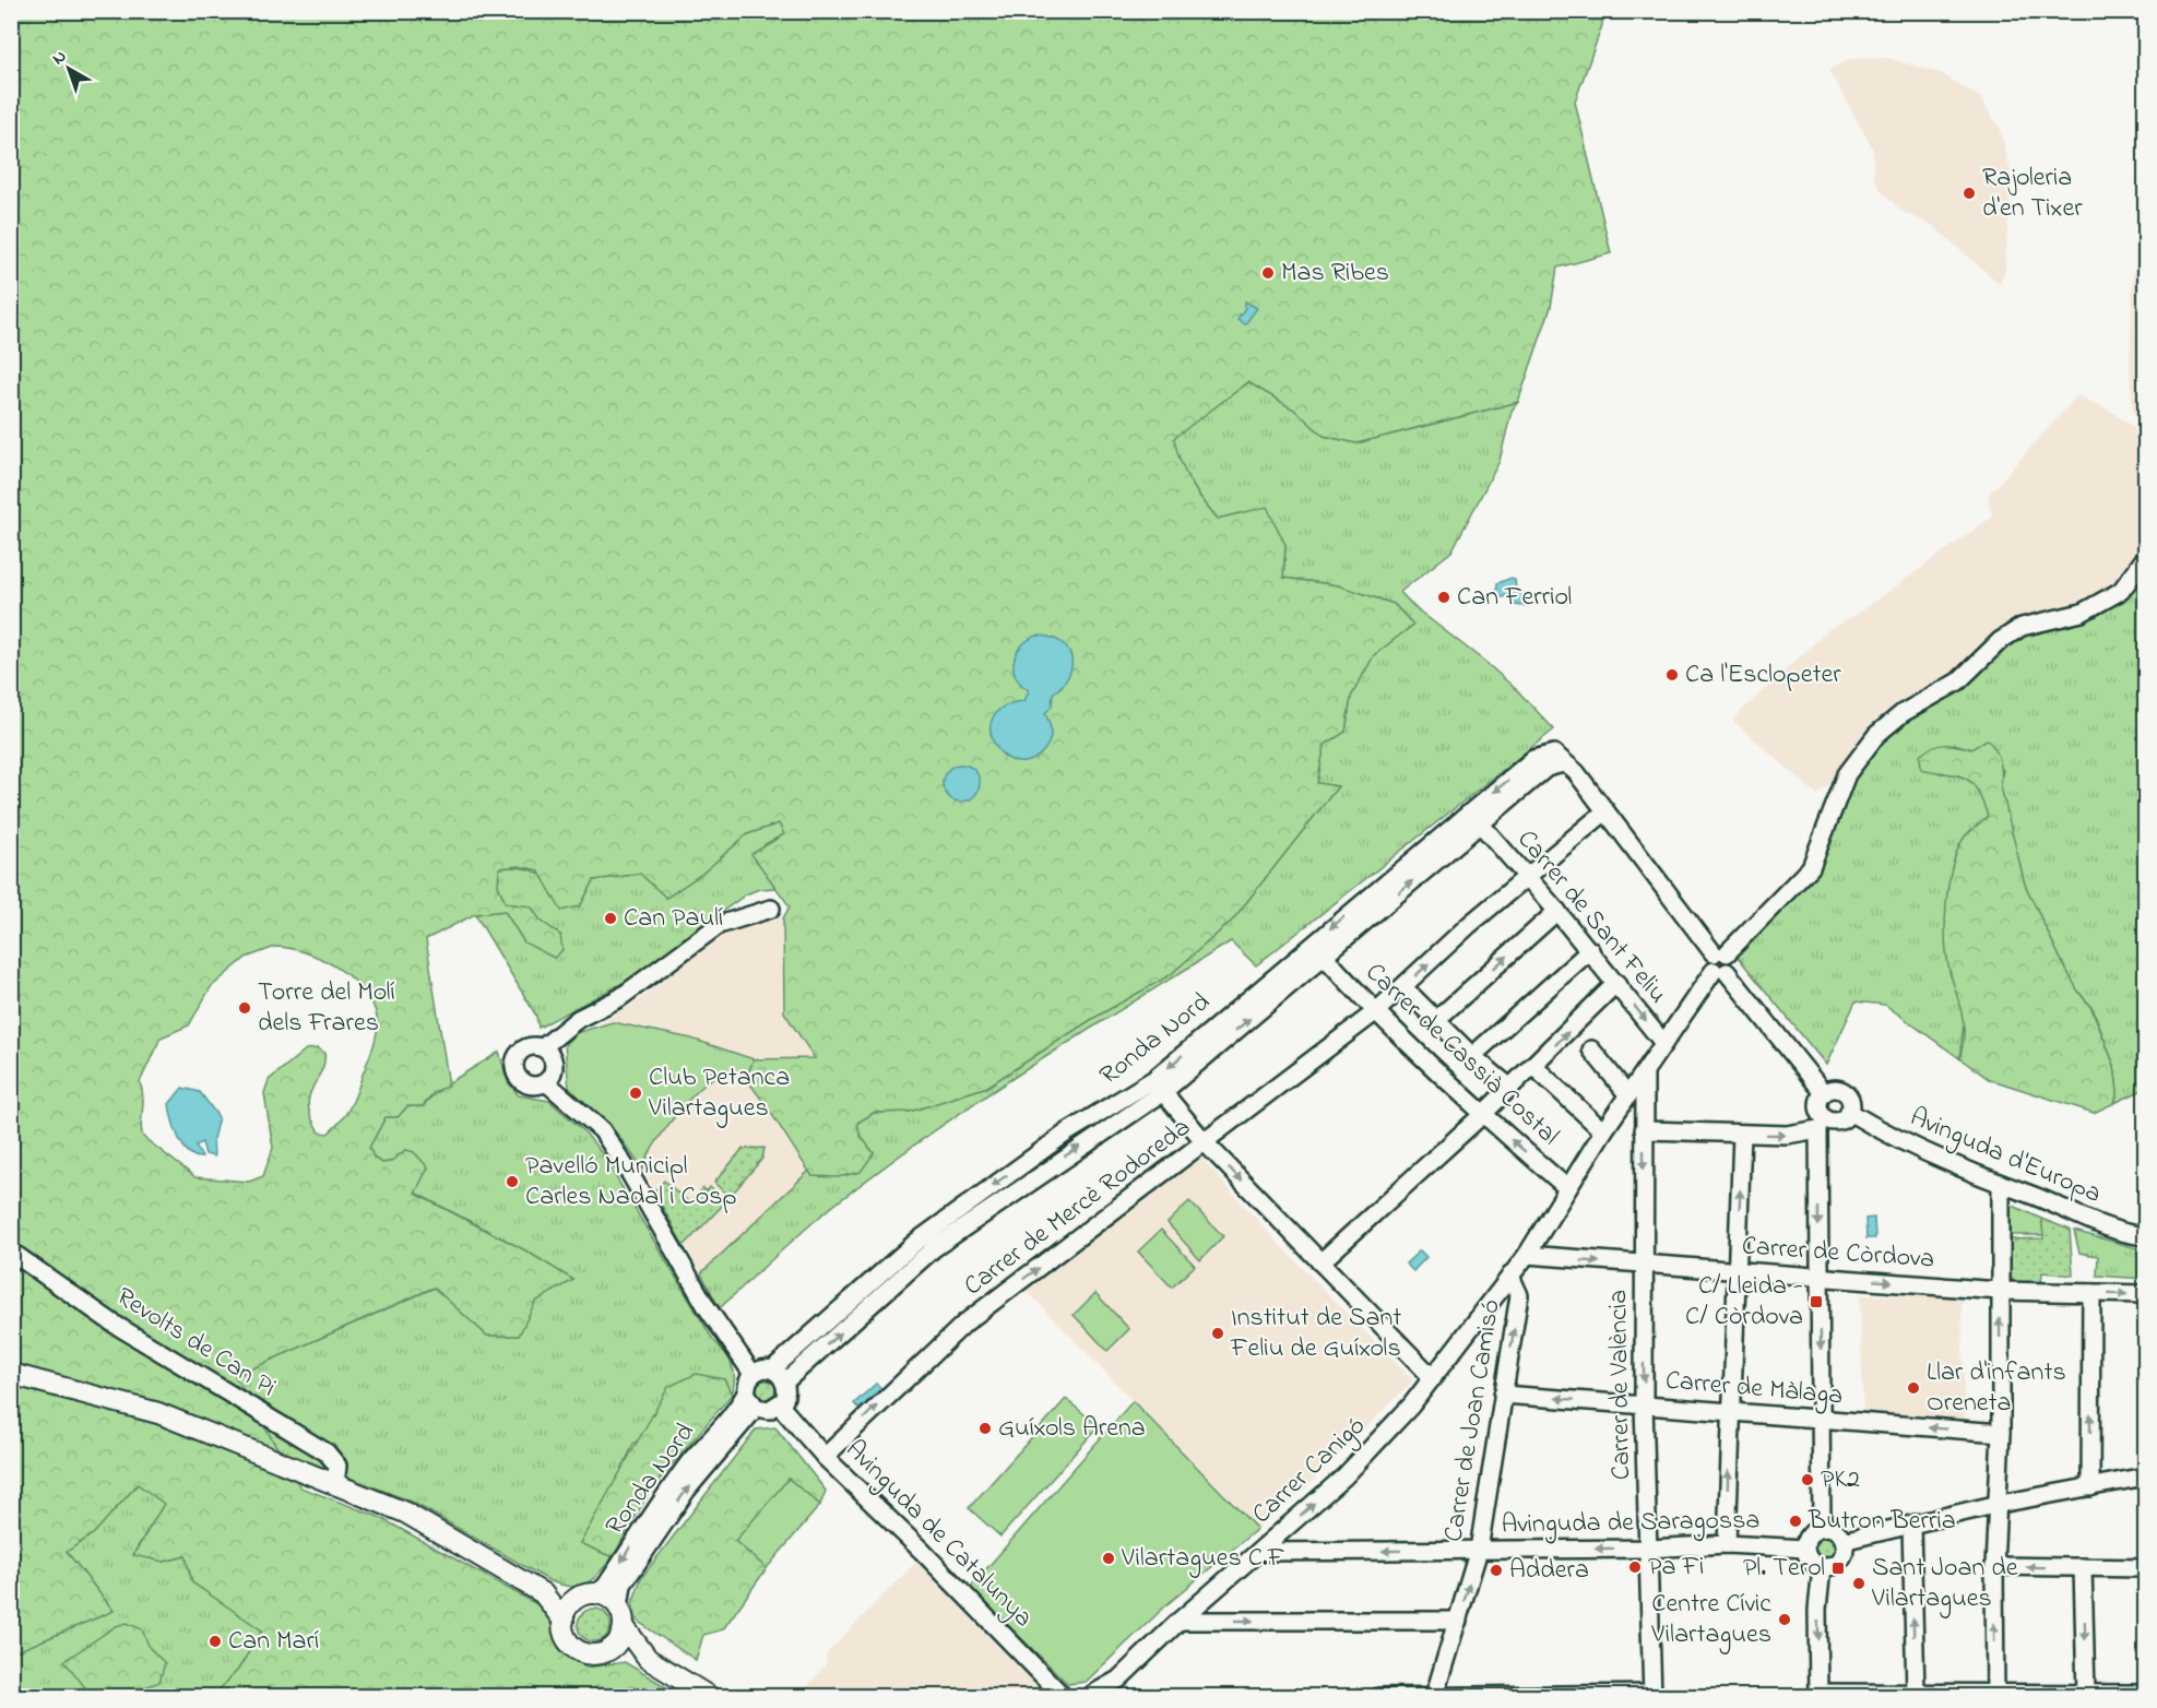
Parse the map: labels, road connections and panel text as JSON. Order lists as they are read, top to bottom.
{
  "streets": {
    "street": [
      "Carrer de Sant Feliu",
      "Ronda Nord",
      "Carrer de Cassià Costal",
      "Avinguda d'Europa",
      "Carrer de Mercè Rodoreda",
      "Carrer de Còrdova",
      "Revolts de Can Pi",
      "Carrer de València",
      "Carrer de Màlaga",
      "Carrer de Joan Camisó",
      "Carrer Canigó",
      "Avinguda de Saragossa",
      "Avinguda de Catalunya"
    ]
  },
  "crossings": [
    ["Carrer de Sant Feliu", "Ronda Nord"],
    ["Carrer de Sant Feliu", "Carrer de Mercè Rodoreda"],
    ["Carrer de Sant Feliu", "Carrer de Joan Camisó"],
    ["Ronda Nord", "Carrer de Cassià Costal"],
    ["Ronda Nord", "Avinguda de Catalunya"],
    ["Carrer de Cassià Costal", "Carrer de Mercè Rodoreda"],
    ["Carrer de Cassià Costal", "Carrer de Joan Camisó"],
    ["Carrer de Mercè Rodoreda", "Avinguda de Catalunya"],
    ["Carrer de Còrdova", "Carrer de València"],
    ["Carrer de Còrdova", "Carrer de Joan Camisó"],
    ["Carrer de València", "Carrer de Màlaga"],
    ["Carrer de València", "Carrer de Joan Camisó"],
    ["Carrer de València", "Avinguda de Saragossa"],
    ["Carrer de Màlaga", "Carrer de Joan Camisó"],
    ["Carrer de Joan Camisó", "Carrer Canigó"],
    ["Carrer de Joan Camisó", "Avinguda de Saragossa"],
    ["Carrer Canigó", "Avinguda de Saragossa"],
    ["Carrer Canigó", "Avinguda de Catalunya"]
  ],
  "one_way": ["Carrer de Còrdova", "Carrer Canigó"],
  "places": {
    "other": [
      "Rajoleria d'en Tixer",
      "Mas Ribes",
      "Can Ferriol",
      "Ca l'Esclopeter",
      "Can Paulí",
      "Torre del Molí dels Frares",
      "Club Petanca Vilartagues",
      "Pavelló Municipl Carles Nadal i Cosp",
      "Institut de Sant Feliu de Guíxols",
      "Llar d'infants Oreneta",
      "Guíxols Arena",
      "PK2",
      "Butron Berria",
      "Vilartagues C.F",
      "Pa Fi",
      "Addera",
      "Sant Joan de Vilartagues",
      "Centre Cívic Vilartagues",
      "Can Marí"
    ],
    "transit": ["C/ Lleida - C/ Còrdova", "Pl. Terol"]
  },
  "north": "top left"
}
